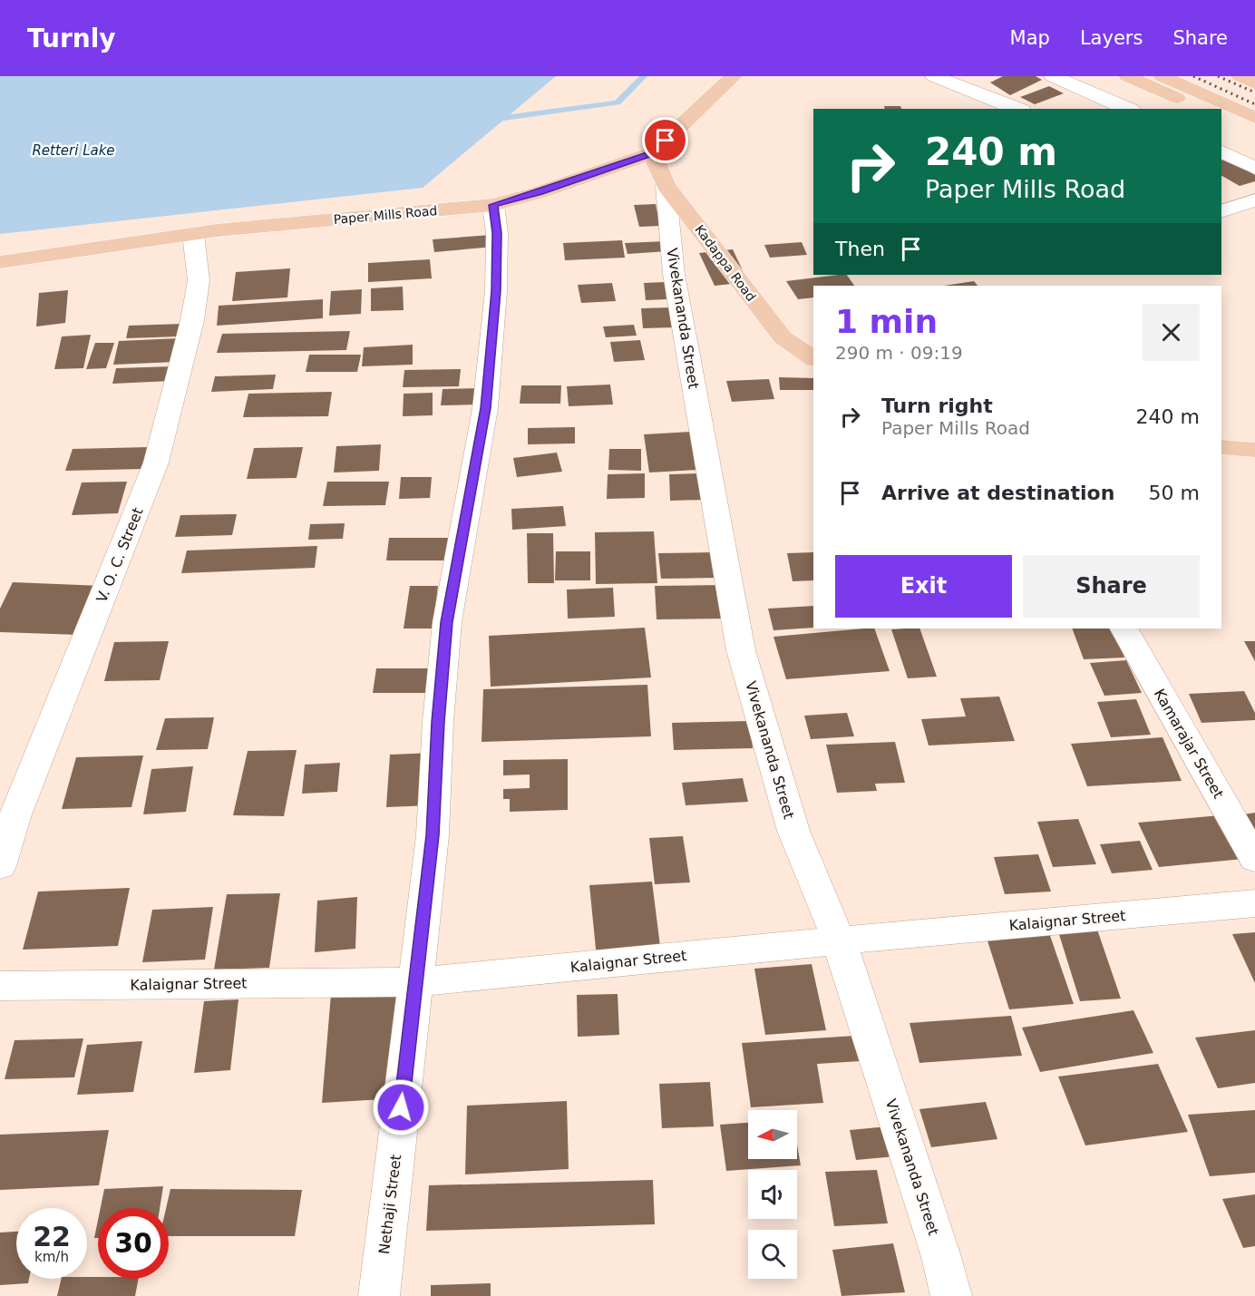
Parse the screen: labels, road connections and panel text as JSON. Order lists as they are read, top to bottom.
{
  "streets": {
    "main road": ["Paper Mills Road", "Kadappa Road"],
    "street": [
      "Vivekananda Street",
      "V. O. C. Street",
      "Kamarajar Street",
      "Kalaignar Street",
      "Nethaji Street"
    ]
  },
  "crossings": [
    ["Paper Mills Road", "Kadappa Road"],
    ["Paper Mills Road", "V. O. C. Street"],
    ["Paper Mills Road", "Nethaji Street"],
    ["Kadappa Road", "Vivekananda Street"],
    ["Vivekananda Street", "Kalaignar Street"],
    ["Kalaignar Street", "Nethaji Street"]
  ],
  "water": ["Retteri Lake"],
  "north": "left",
  "page": {
    "header": "Turnly",
    "nav": ["Map", "Layers", "Share"],
    "turn": ["240 m", "Paper Mills Road"],
    "then": "Then",
    "heading": ["1 min", "290 m · 09:19"],
    "list": [
      {
        "name": "Turn right",
        "note": "Paper Mills Road",
        "value": "240 m"
      },
      {
        "name": "Arrive at destination",
        "value": "50 m"
      }
    ],
    "buttons": ["Exit", "Share"],
    "speed": "22 km/h",
    "limit": "30"
  }
}
